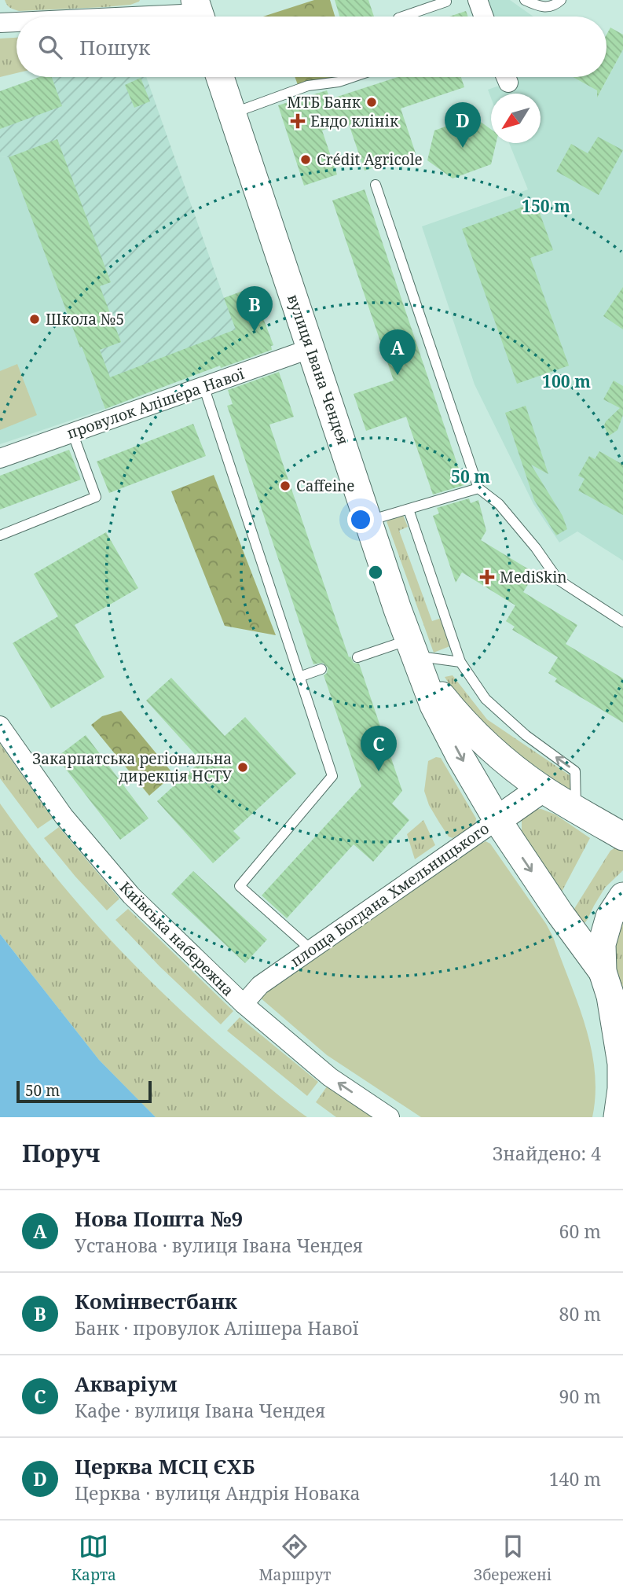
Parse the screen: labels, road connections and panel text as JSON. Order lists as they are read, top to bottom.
{
  "streets": {
    "main road": ["вулиця Івана Чендея", "площа Богдана Хмельницького"],
    "street": ["провулок Алішера Навої", "Київська набережна"]
  },
  "crossings": [
    ["вулиця Івана Чендея", "провулок Алішера Навої"],
    ["вулиця Івана Чендея", "площа Богдана Хмельницького"],
    ["площа Богдана Хмельницького", "Київська набережна"]
  ],
  "places": {
    "other": [
      "МТБ Банк",
      "Crédit Agricole",
      "Школа №5",
      "Caffeine",
      "Закарпатська регіональна дирекція НСТУ"
    ],
    "health": ["Ендо клінік", "MediSkin"]
  },
  "scale_bar": "50 m",
  "north": "bottom left",
  "page": {
    "search": "Пошук",
    "pins": [
      "D",
      "B",
      "A",
      "C"
    ],
    "scale": "50 m",
    "heading": ["Поруч", "Знайдено: 4"],
    "list": [
      {
        "mark": "A",
        "name": "Нова Пошта №9",
        "note": "Установа · вулиця Івана Чендея",
        "value": "60 m"
      },
      {
        "mark": "B",
        "name": "Комінвестбанк",
        "note": "Банк · провулок Алішера Навої",
        "value": "80 m"
      },
      {
        "mark": "C",
        "name": "Акваріум",
        "note": "Кафе · вулиця Івана Чендея",
        "value": "90 m"
      },
      {
        "mark": "D",
        "name": "Церква МСЦ ЄХБ",
        "note": "Церква · вулиця Андрія Новака",
        "value": "140 m"
      }
    ],
    "nav": ["Карта", "Маршрут", "Збережені"]
  },
  "rings": ["150 m", "100 m", "50 m"]
}
